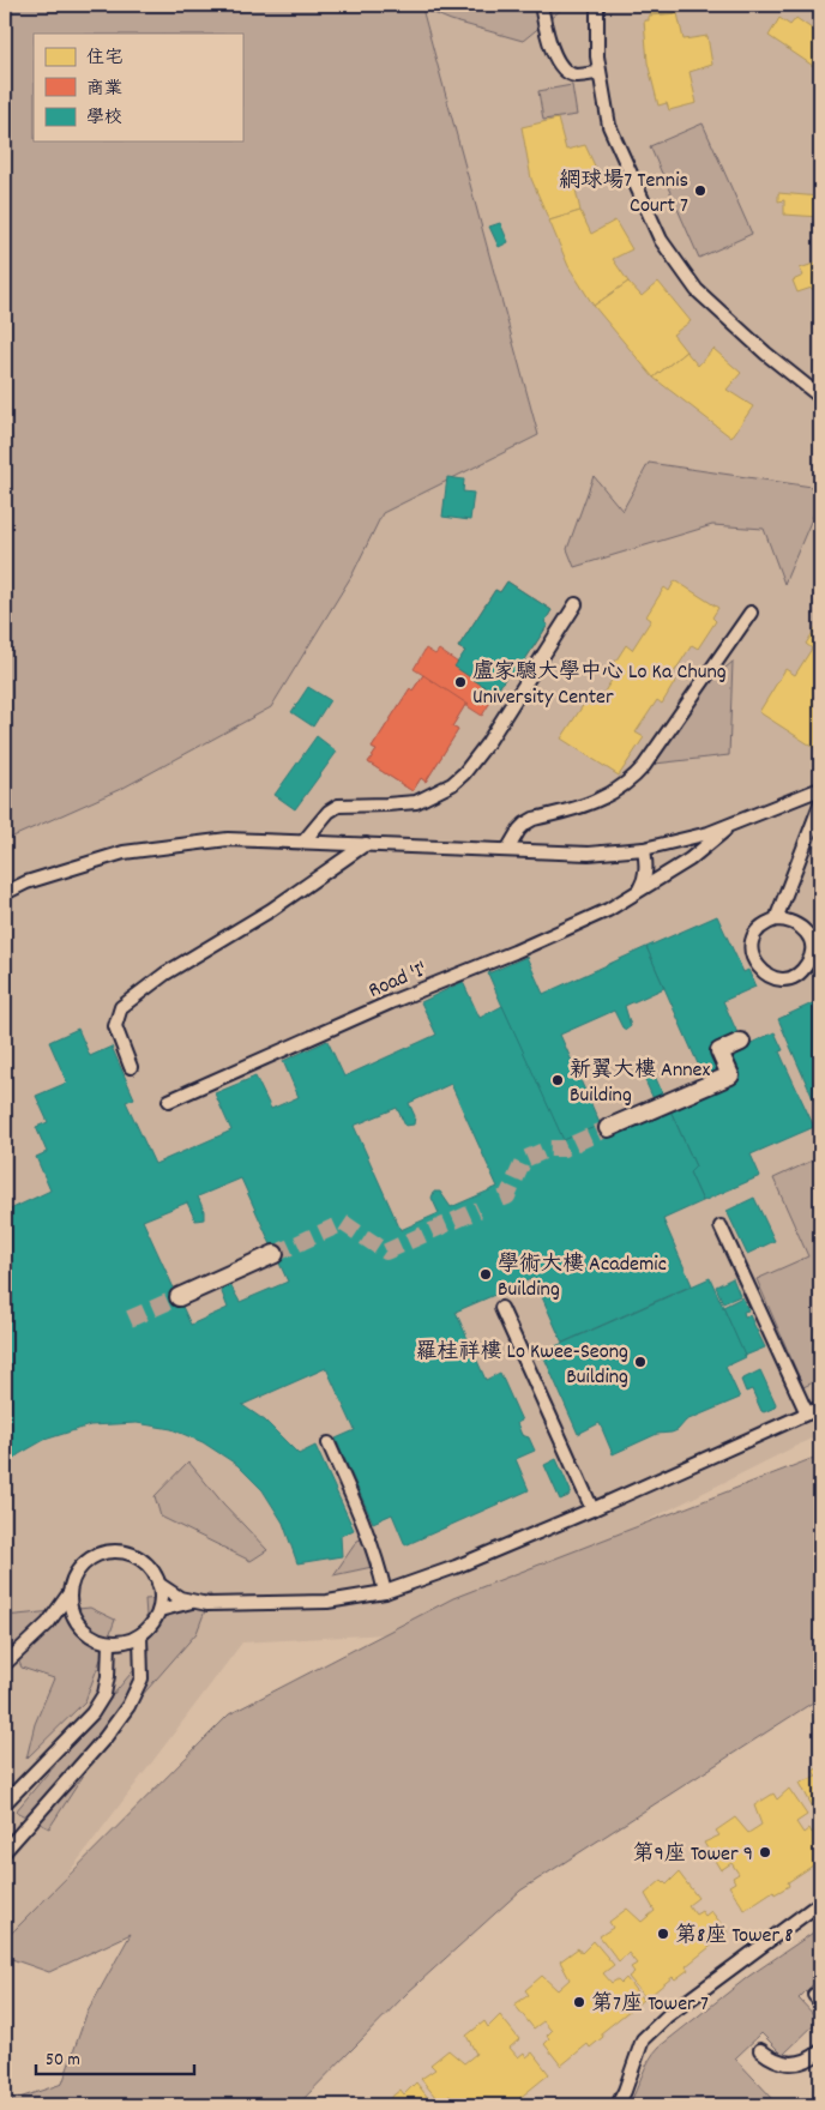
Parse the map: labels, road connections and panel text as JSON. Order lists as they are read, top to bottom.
{
  "streets": {
    "lane": ["Road 'I'"]
  },
  "places": [
    "網球場7 Tennis Court 7",
    "盧家驄大學中心 Lo Ka Chung University Center",
    "新翼大樓 Annex Building",
    "學術大樓 Academic Building",
    "羅桂祥樓 Lo Kwee-Seong Building",
    "第9座 Tower 9",
    "第8座 Tower 8",
    "第7座 Tower 7"
  ],
  "legend": ["住宅", "商業", "學校"],
  "scale_bar": "50 m"
}
